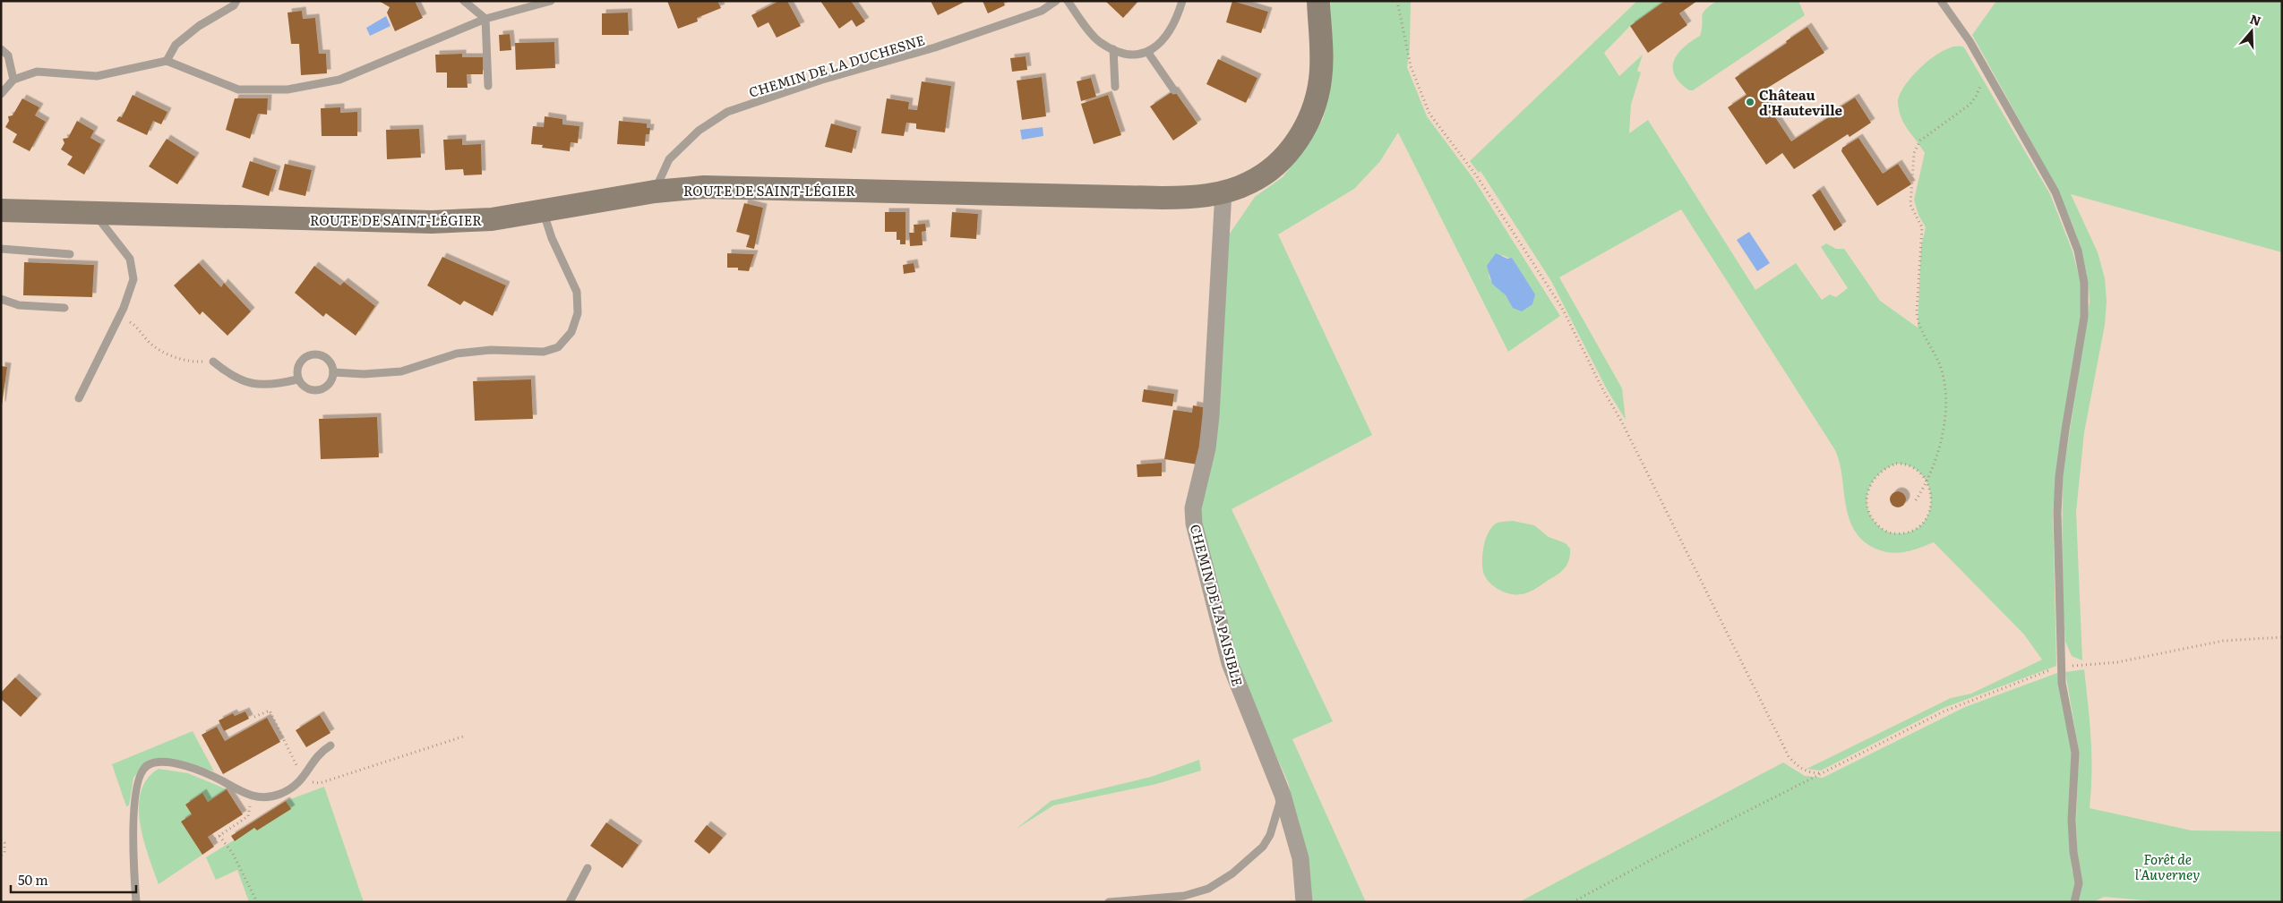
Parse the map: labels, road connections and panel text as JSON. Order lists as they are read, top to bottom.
{
  "streets": {
    "main road": ["ROUTE DE SAINT-LÉGIER"],
    "street": ["CHEMIN DE LA PAISIBLE"],
    "lane": ["CHEMIN DE LA DUCHESNE"]
  },
  "crossings": [
    ["CHEMIN DE LA DUCHESNE", "ROUTE DE SAINT-LÉGIER"],
    ["ROUTE DE SAINT-LÉGIER", "CHEMIN DE LA PAISIBLE"]
  ],
  "parks": ["Forêt de l'Auverney"],
  "places": ["Château d'Hauteville"],
  "scale_bar": "50 m",
  "north": "top"
}
